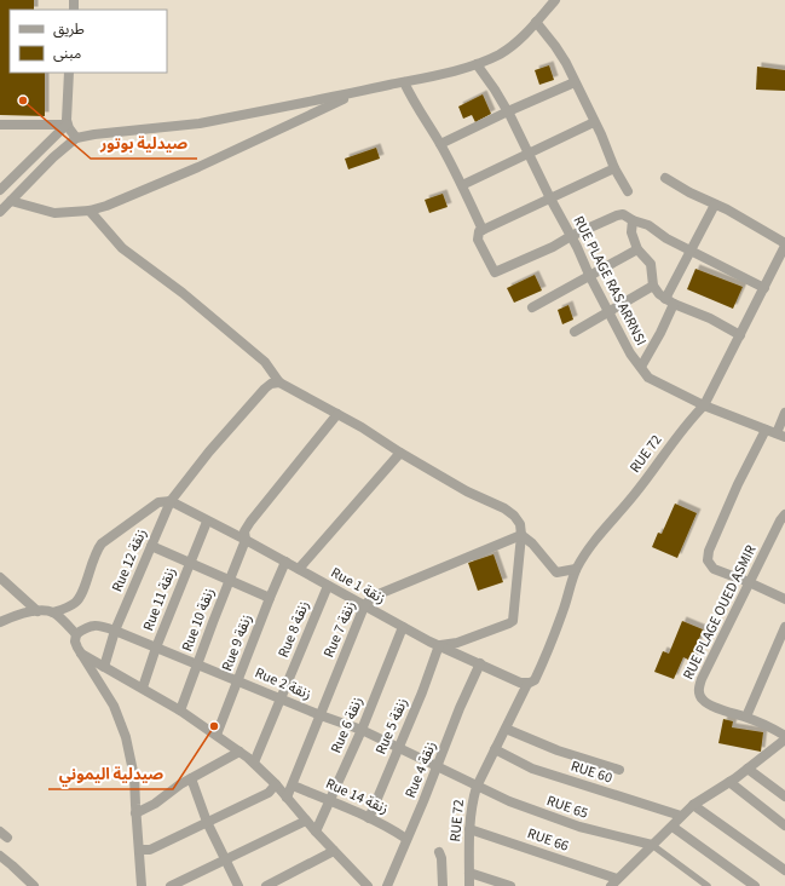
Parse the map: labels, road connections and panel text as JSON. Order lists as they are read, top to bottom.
{
  "streets": {
    "street": [
      "RUE PLAGE RAS ARRNSI",
      "RUE 72",
      "Rue 12 زنقة",
      "Rue 1 زنقة",
      "Rue 11 زنقة",
      "RUE PLAGE OUED ASMIR",
      "Rue 10 زنقة",
      "Rue 8 زنقة",
      "Rue 7 زنقة",
      "Rue 9 زنقة",
      "Rue 2 زنقة",
      "Rue 6 زنقة",
      "Rue 5 زنقة",
      "Rue 4 زنقة",
      "RUE 60",
      "Rue 14 زنقة",
      "RUE 65",
      "RUE 66"
    ]
  },
  "crossings": [
    ["RUE PLAGE RAS ARRNSI", "RUE 72"],
    ["RUE 72", "Rue 1 زنقة"],
    ["RUE 72", "Rue 2 زنقة"],
    ["RUE 72", "RUE 60"],
    ["RUE 72", "RUE 65"],
    ["RUE 72", "RUE 66"],
    ["Rue 12 زنقة", "Rue 1 زنقة"],
    ["Rue 12 زنقة", "Rue 2 زنقة"],
    ["Rue 1 زنقة", "Rue 11 زنقة"],
    ["Rue 1 زنقة", "Rue 10 زنقة"],
    ["Rue 1 زنقة", "Rue 8 زنقة"],
    ["Rue 1 زنقة", "Rue 7 زنقة"],
    ["Rue 1 زنقة", "Rue 9 زنقة"],
    ["Rue 1 زنقة", "Rue 6 زنقة"],
    ["Rue 1 زنقة", "Rue 5 زنقة"],
    ["Rue 1 زنقة", "Rue 4 زنقة"],
    ["Rue 11 زنقة", "Rue 2 زنقة"],
    ["Rue 10 زنقة", "Rue 2 زنقة"],
    ["Rue 8 زنقة", "Rue 2 زنقة"],
    ["Rue 7 زنقة", "Rue 2 زنقة"],
    ["Rue 7 زنقة", "Rue 14 زنقة"],
    ["Rue 9 زنقة", "Rue 2 زنقة"],
    ["Rue 2 زنقة", "Rue 6 زنقة"],
    ["Rue 2 زنقة", "Rue 5 زنقة"],
    ["Rue 2 زنقة", "Rue 4 زنقة"],
    ["Rue 2 زنقة", "RUE 65"],
    ["Rue 6 زنقة", "Rue 14 زنقة"],
    ["Rue 5 زنقة", "Rue 14 زنقة"],
    ["Rue 4 زنقة", "Rue 14 زنقة"]
  ],
  "places": ["صيدلية بوتور", "صيدلية اليموني"],
  "legend": ["طريق", "مبنى"]
}
